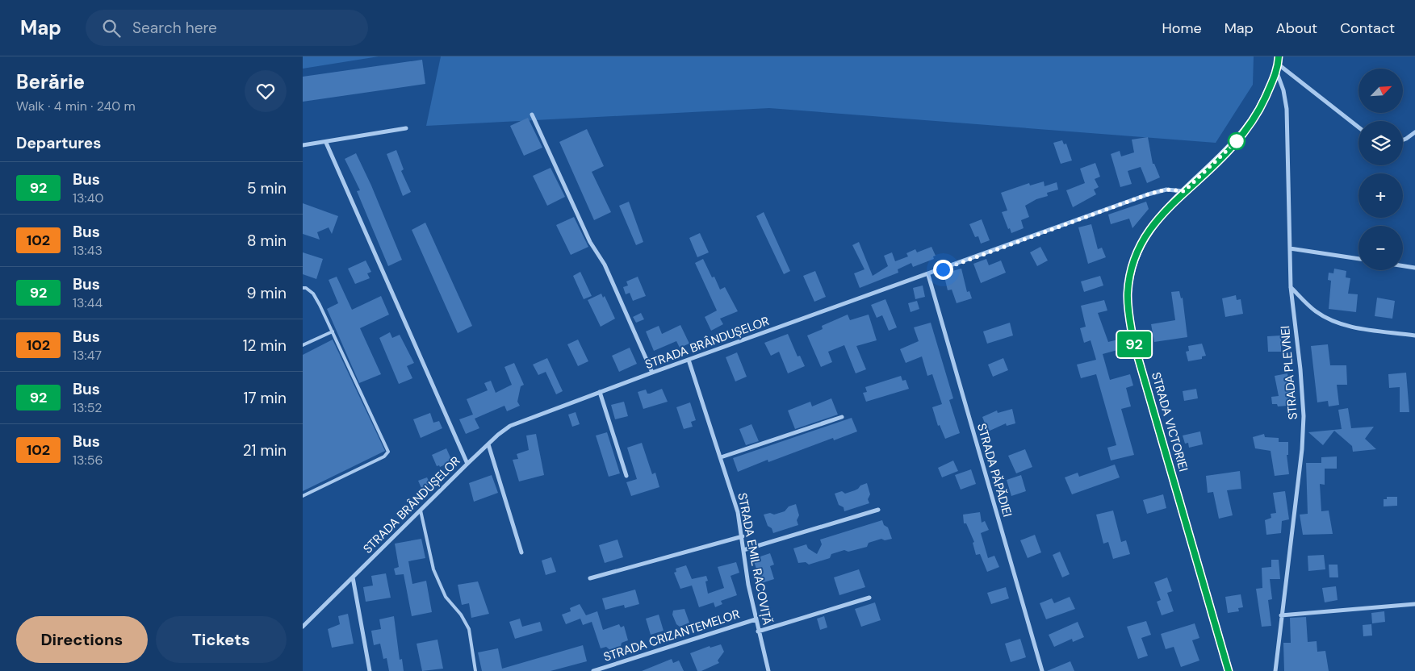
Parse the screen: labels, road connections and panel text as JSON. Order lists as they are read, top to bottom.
{
  "streets": {
    "street": [
      "STRADA BRÂNDUȘELOR",
      "STRADA PLEVNEI",
      "STRADA VICTORIEI",
      "STRADA PĂPĂDIEI",
      "STRADA EMIL RACOVIȚĂ",
      "STRADA CRIZANTEMELOR"
    ]
  },
  "crossings": [
    ["STRADA BRÂNDUȘELOR", "STRADA VICTORIEI"],
    ["STRADA BRÂNDUȘELOR", "STRADA PĂPĂDIEI"],
    ["STRADA BRÂNDUȘELOR", "STRADA EMIL RACOVIȚĂ"],
    ["STRADA PLEVNEI", "STRADA VICTORIEI"],
    ["STRADA EMIL RACOVIȚĂ", "STRADA CRIZANTEMELOR"]
  ],
  "lines": ["bus line 92"],
  "north": "top right",
  "page": {
    "header": "Map",
    "search": "Search here",
    "nav": [
      "Home",
      "Map",
      "About",
      "Contact"
    ],
    "heading": [
      ["Berărie", "Walk · 4 min · 240 m"],
      "Departures"
    ],
    "on_map": "92",
    "map_buttons": ["+", "−"],
    "list": [
      {
        "mark": "92",
        "name": "Bus",
        "note": "13:40",
        "value": "5 min"
      },
      {
        "mark": "102",
        "name": "Bus",
        "note": "13:43",
        "value": "8 min"
      },
      {
        "mark": "92",
        "name": "Bus",
        "note": "13:44",
        "value": "9 min"
      },
      {
        "mark": "102",
        "name": "Bus",
        "note": "13:47",
        "value": "12 min"
      },
      {
        "mark": "92",
        "name": "Bus",
        "note": "13:52",
        "value": "17 min"
      },
      {
        "mark": "102",
        "name": "Bus",
        "note": "13:56",
        "value": "21 min"
      }
    ],
    "buttons": ["Directions", "Tickets"]
  }
}
